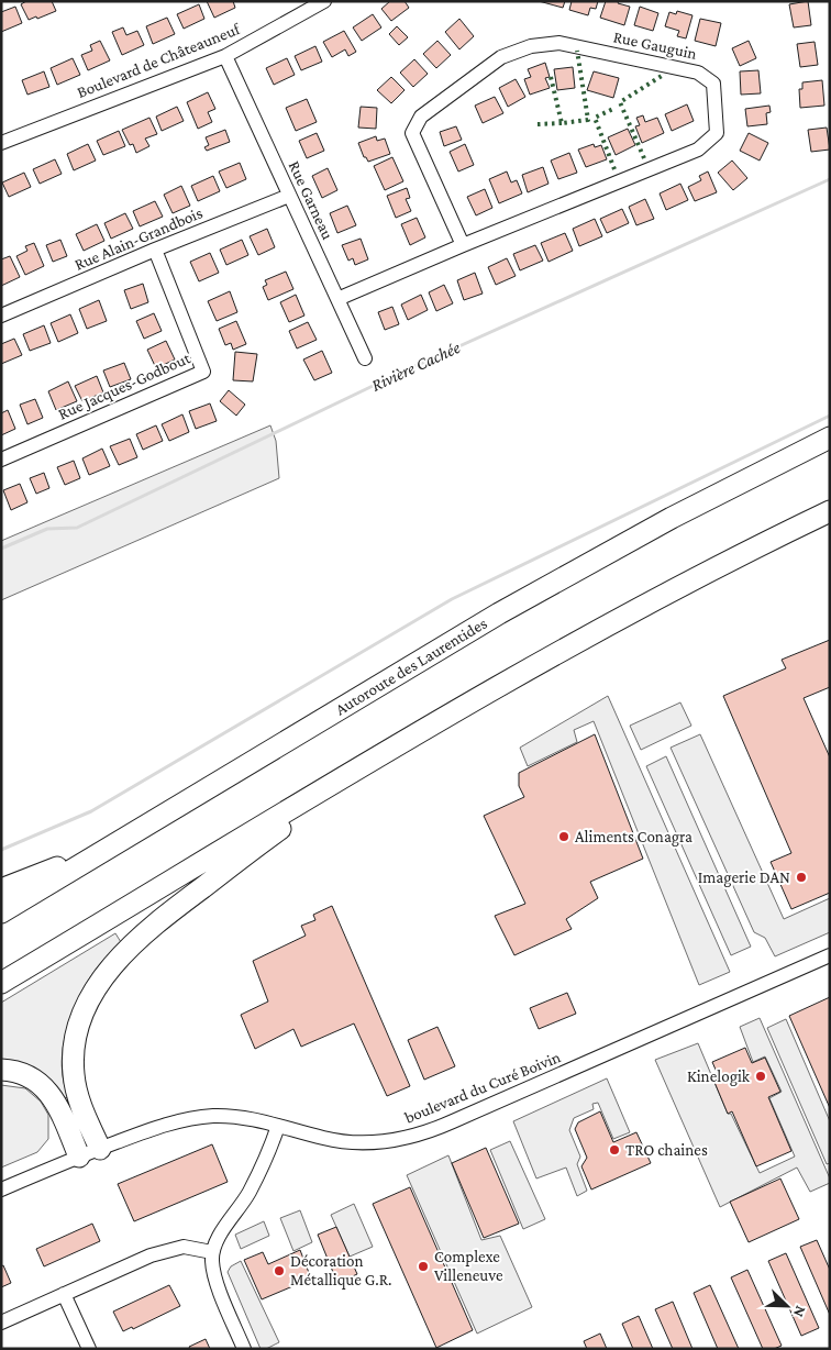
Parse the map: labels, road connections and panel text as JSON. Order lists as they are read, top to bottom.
{
  "streets": {
    "highway": ["Autoroute des Laurentides"],
    "street": [
      "Rue Gauguin",
      "Boulevard de Châteauneuf",
      "Rue Garneau",
      "Rue Alain-Grandbois",
      "Rue Jacques-Godbout",
      "boulevard du Curé Boivin"
    ]
  },
  "crossings": [
    ["Rue Gauguin", "Rue Garneau"],
    ["Boulevard de Châteauneuf", "Rue Garneau"],
    ["Rue Garneau", "Rue Alain-Grandbois"],
    ["Rue Alain-Grandbois", "Rue Jacques-Godbout"]
  ],
  "water": ["Rivière Cachée"],
  "places": [
    "Aliments Conagra",
    "Imagerie DAN",
    "Kinelogik",
    "TRO chaines",
    "Complexe Villeneuve",
    "Décoration Métallique G.R."
  ],
  "north": "bottom right"
}
